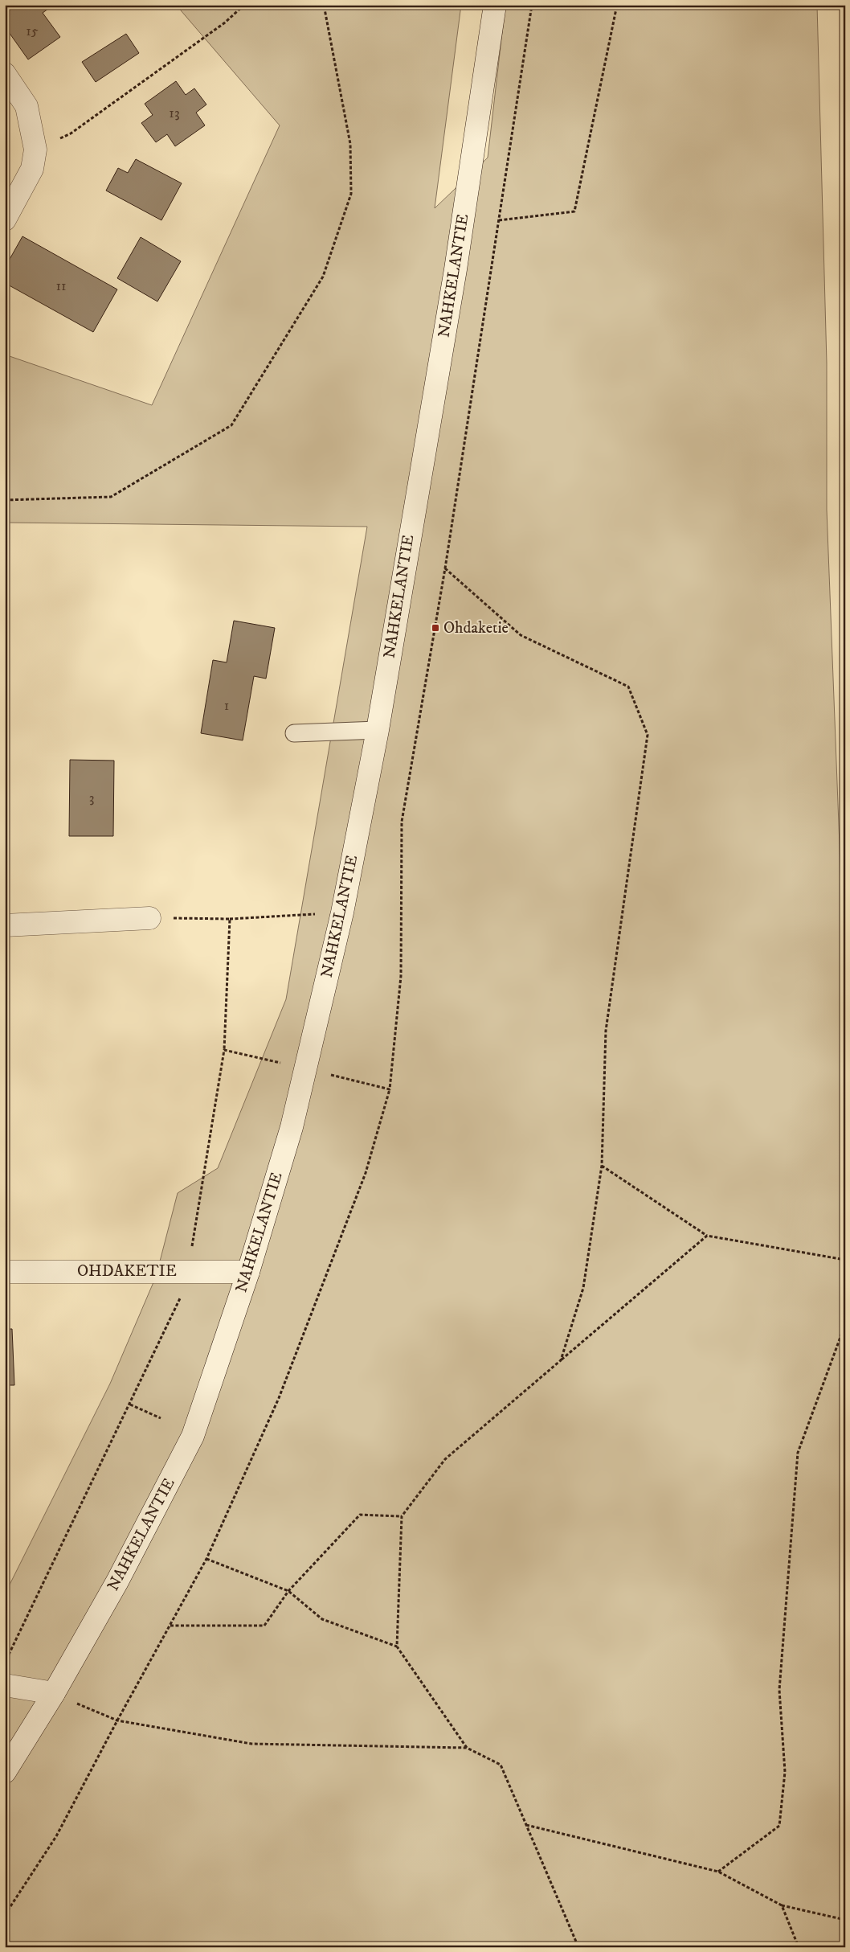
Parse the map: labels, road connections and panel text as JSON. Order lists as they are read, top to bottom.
{
  "streets": {
    "main road": ["NAHKELANTIE", "OHDAKETIE"]
  },
  "crossings": [
    ["NAHKELANTIE", "OHDAKETIE"]
  ],
  "places": {
    "transit": ["Ohdaketie"]
  },
  "house_numbers": [
    "15",
    "13",
    "11",
    "1",
    "3"
  ]
}
